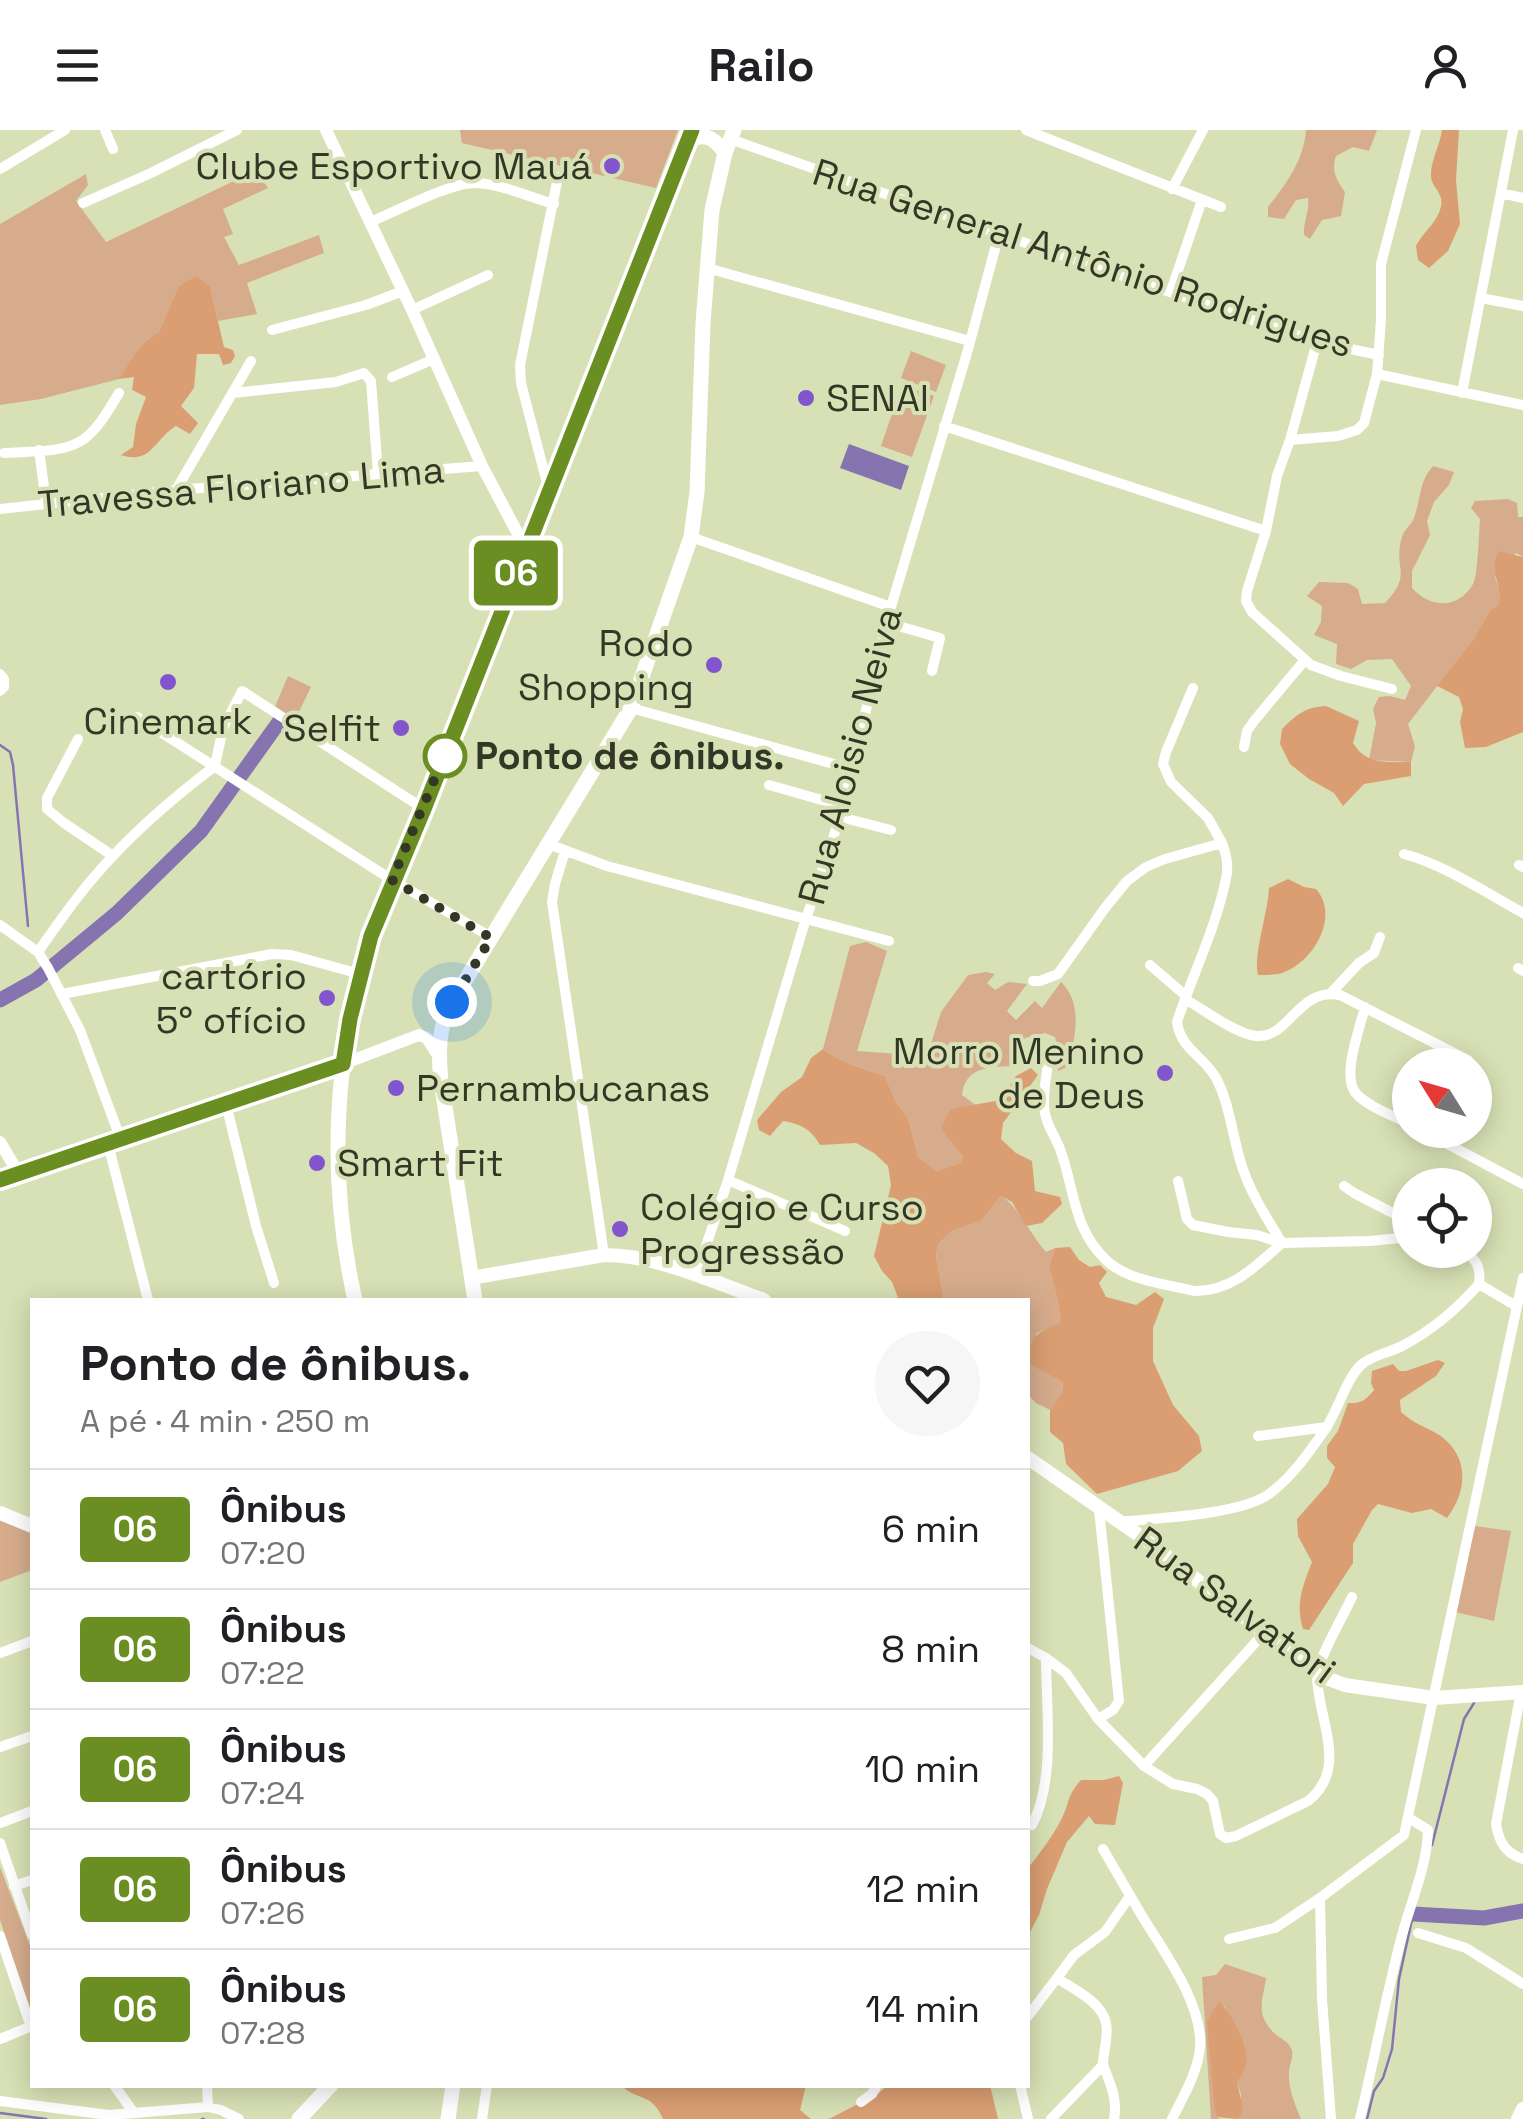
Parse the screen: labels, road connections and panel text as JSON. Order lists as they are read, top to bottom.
{
  "streets": {
    "main road": ["Rua Salvatori"],
    "street": ["Rua General Antônio Rodrigues", "Travessa Floriano Lima", "Rua Aloisio Neiva"]
  },
  "crossings": [
    ["Rua General Antônio Rodrigues", "Rua Aloisio Neiva"]
  ],
  "places": [
    "Clube Esportivo Mauá",
    "SENAI",
    "Rodo Shopping",
    "Cinemark",
    "Selfit",
    "Ponto de ônibus.",
    "cartório 5° ofício",
    "Morro Menino de Deus",
    "Pernambucanas",
    "Smart Fit",
    "Colégio e Curso Progressão"
  ],
  "lines": ["bus line 06"],
  "north": "top left",
  "page": {
    "header": "Railo",
    "on_map": "06",
    "heading": ["Ponto de ônibus.", "A pé · 4 min · 250 m"],
    "list": [
      {
        "mark": "06",
        "name": "Ônibus",
        "note": "07:20",
        "value": "6 min"
      },
      {
        "mark": "06",
        "name": "Ônibus",
        "note": "07:22",
        "value": "8 min"
      },
      {
        "mark": "06",
        "name": "Ônibus",
        "note": "07:24",
        "value": "10 min"
      },
      {
        "mark": "06",
        "name": "Ônibus",
        "note": "07:26",
        "value": "12 min"
      },
      {
        "mark": "06",
        "name": "Ônibus",
        "note": "07:28",
        "value": "14 min"
      }
    ]
  }
}
